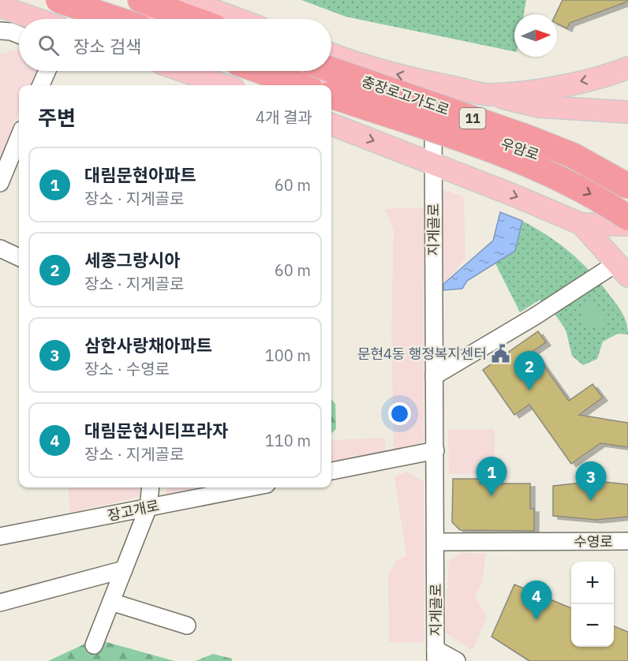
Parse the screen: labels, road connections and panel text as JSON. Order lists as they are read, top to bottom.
{
  "streets": {
    "highway": ["충장로고가도로", "11"],
    "main road": ["우암로"],
    "street": ["지게골로", "장고개로", "수영로"]
  },
  "crossings": [
    ["우암로", "지게골로"],
    ["지게골로", "수영로"]
  ],
  "places": {
    "public building": ["문현4동 행정복지센터"]
  },
  "north": "right",
  "page": {
    "search": "장소 검색",
    "heading": ["주변", "4개 결과"],
    "list": [
      {
        "mark": "1",
        "name": "대림문현아파트",
        "note": "장소 · 지게골로",
        "value": "60 m"
      },
      {
        "mark": "2",
        "name": "세종그랑시아",
        "note": "장소 · 지게골로",
        "value": "60 m"
      },
      {
        "mark": "3",
        "name": "삼한사랑채아파트",
        "note": "장소 · 수영로",
        "value": "100 m"
      },
      {
        "mark": "4",
        "name": "대림문현시티프라자",
        "note": "장소 · 지게골로",
        "value": "110 m"
      }
    ],
    "pins": [
      "2",
      "1",
      "3",
      "4"
    ],
    "map_buttons": ["+", "−"]
  }
}
